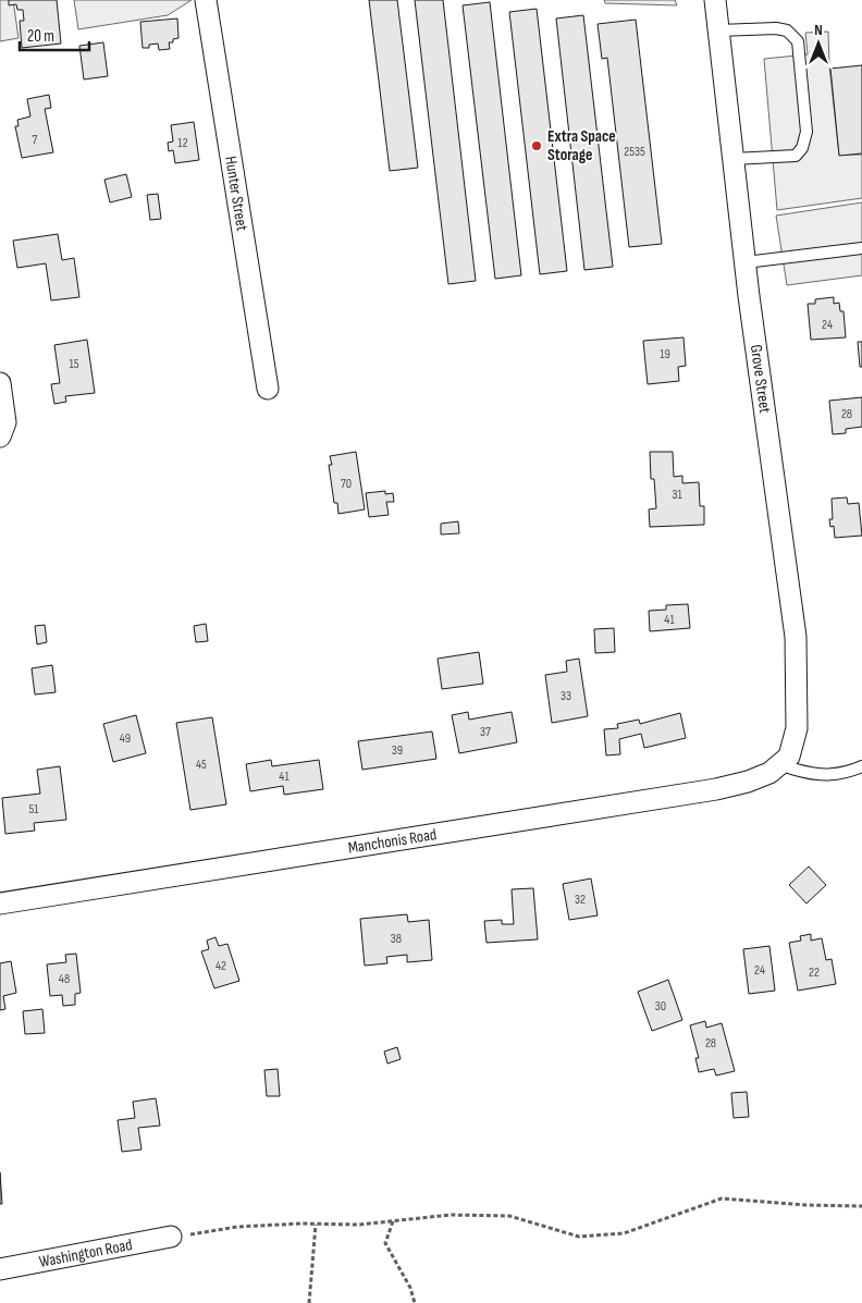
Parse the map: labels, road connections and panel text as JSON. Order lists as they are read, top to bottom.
{
  "streets": {
    "street": [
      "Hunter Street",
      "Grove Street",
      "Manchonis Road",
      "Washington Road"
    ]
  },
  "crossings": [
    ["Grove Street", "Manchonis Road"]
  ],
  "places": ["Extra Space Storage"],
  "house_numbers": [
    "7",
    "12",
    "2535",
    "24",
    "19",
    "15",
    "28",
    "70",
    "31",
    "41",
    "33",
    "37",
    "49",
    "39",
    "45",
    "41",
    "51",
    "32",
    "38",
    "42",
    "24",
    "22",
    "48",
    "30",
    "28"
  ],
  "scale_bar": "20 m",
  "north": "top"
}
